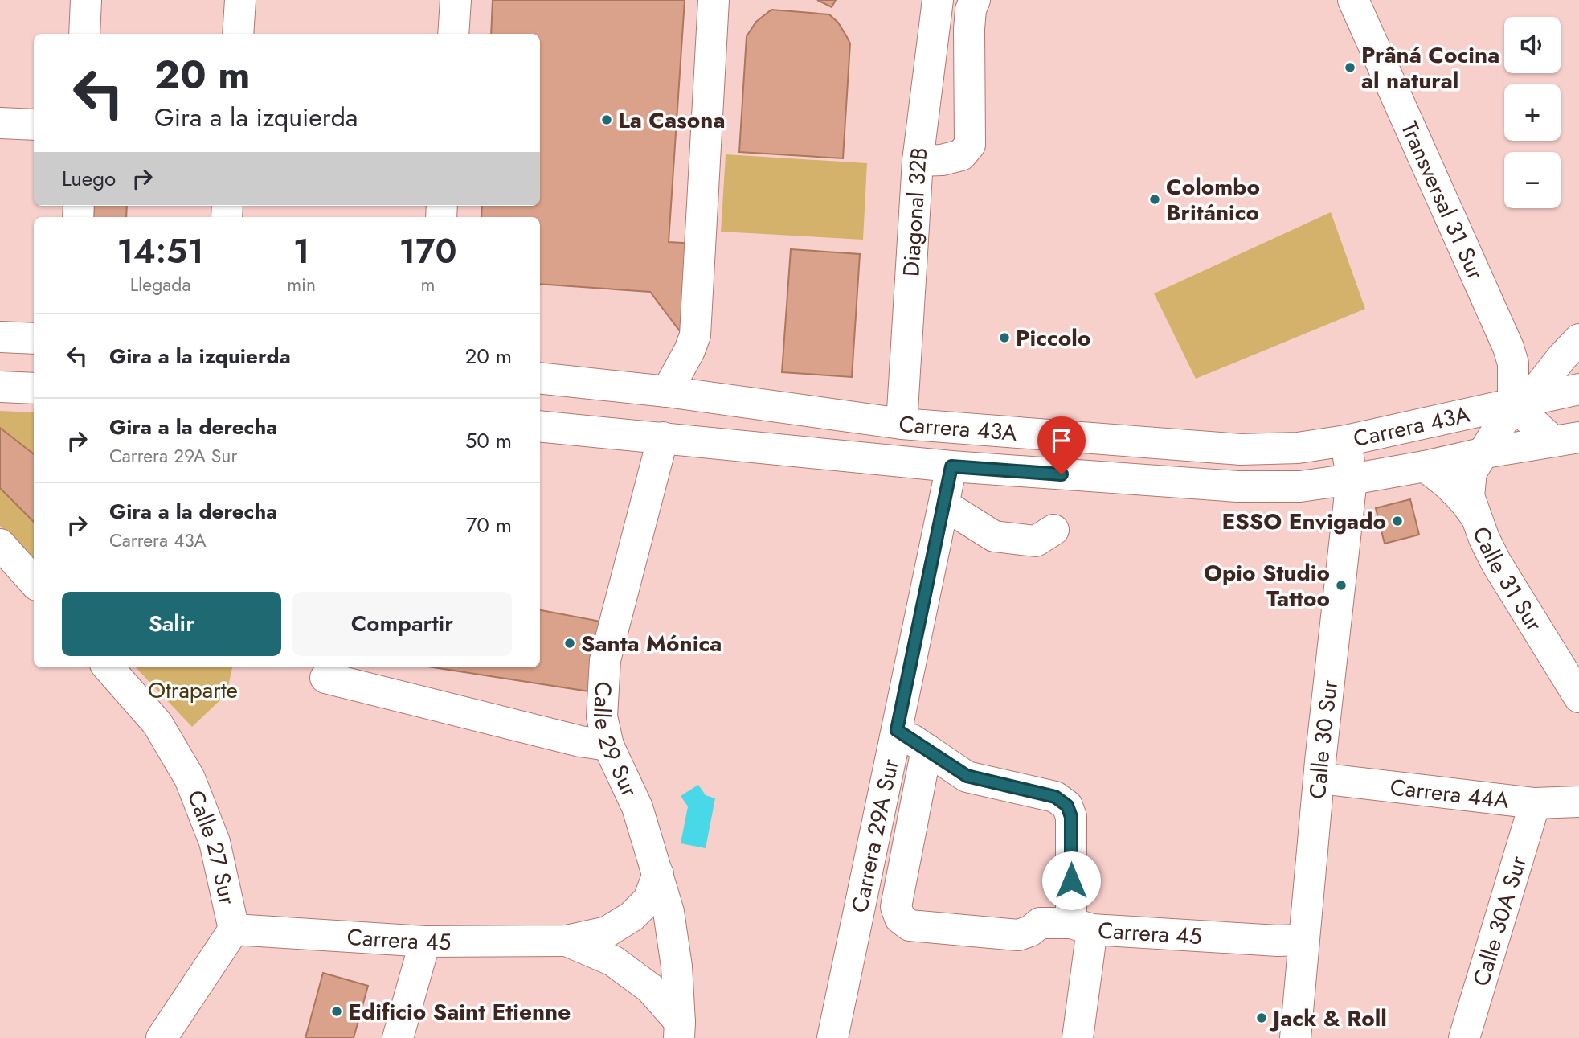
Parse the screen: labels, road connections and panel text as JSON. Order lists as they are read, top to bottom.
{
  "streets": {
    "street": [
      "Transversal 31 Sur",
      "Diagonal 32B",
      "Carrera 43A",
      "Calle 31 Sur",
      "Calle 29 Sur",
      "Calle 30 Sur",
      "Carrera 44A",
      "Carrera 29A Sur",
      "Calle 27 Sur",
      "Calle 30A Sur",
      "Carrera 45"
    ]
  },
  "crossings": [
    ["Transversal 31 Sur", "Carrera 43A"],
    ["Diagonal 32B", "Carrera 43A"],
    ["Carrera 43A", "Calle 31 Sur"],
    ["Carrera 43A", "Calle 29 Sur"],
    ["Carrera 43A", "Calle 30 Sur"],
    ["Carrera 43A", "Carrera 29A Sur"],
    ["Calle 29 Sur", "Carrera 45"],
    ["Calle 30 Sur", "Carrera 44A"],
    ["Calle 30 Sur", "Carrera 45"],
    ["Carrera 44A", "Calle 30A Sur"],
    ["Calle 27 Sur", "Carrera 45"]
  ],
  "parks": ["Otraparte"],
  "places": [
    "Prâná Cocina al natural",
    "La Casona",
    "Colombo Británico",
    "Piccolo",
    "ESSO Envigado",
    "Opio Studio Tattoo",
    "Santa Mónica",
    "Edificio Saint Etienne",
    "Jack & Roll"
  ],
  "page": {
    "map_buttons": ["+", "−"],
    "turn": ["20 m", "Gira a la izquierda"],
    "then": "Luego",
    "eta": [
      "14:51",
      "Llegada",
      "1",
      "min",
      "170",
      "m"
    ],
    "list": [
      {
        "name": "Gira a la izquierda",
        "value": "20 m"
      },
      {
        "name": "Gira a la derecha",
        "note": "Carrera 29A Sur",
        "value": "50 m"
      },
      {
        "name": "Gira a la derecha",
        "note": "Carrera 43A",
        "value": "70 m"
      }
    ],
    "buttons": ["Salir", "Compartir"]
  }
}
